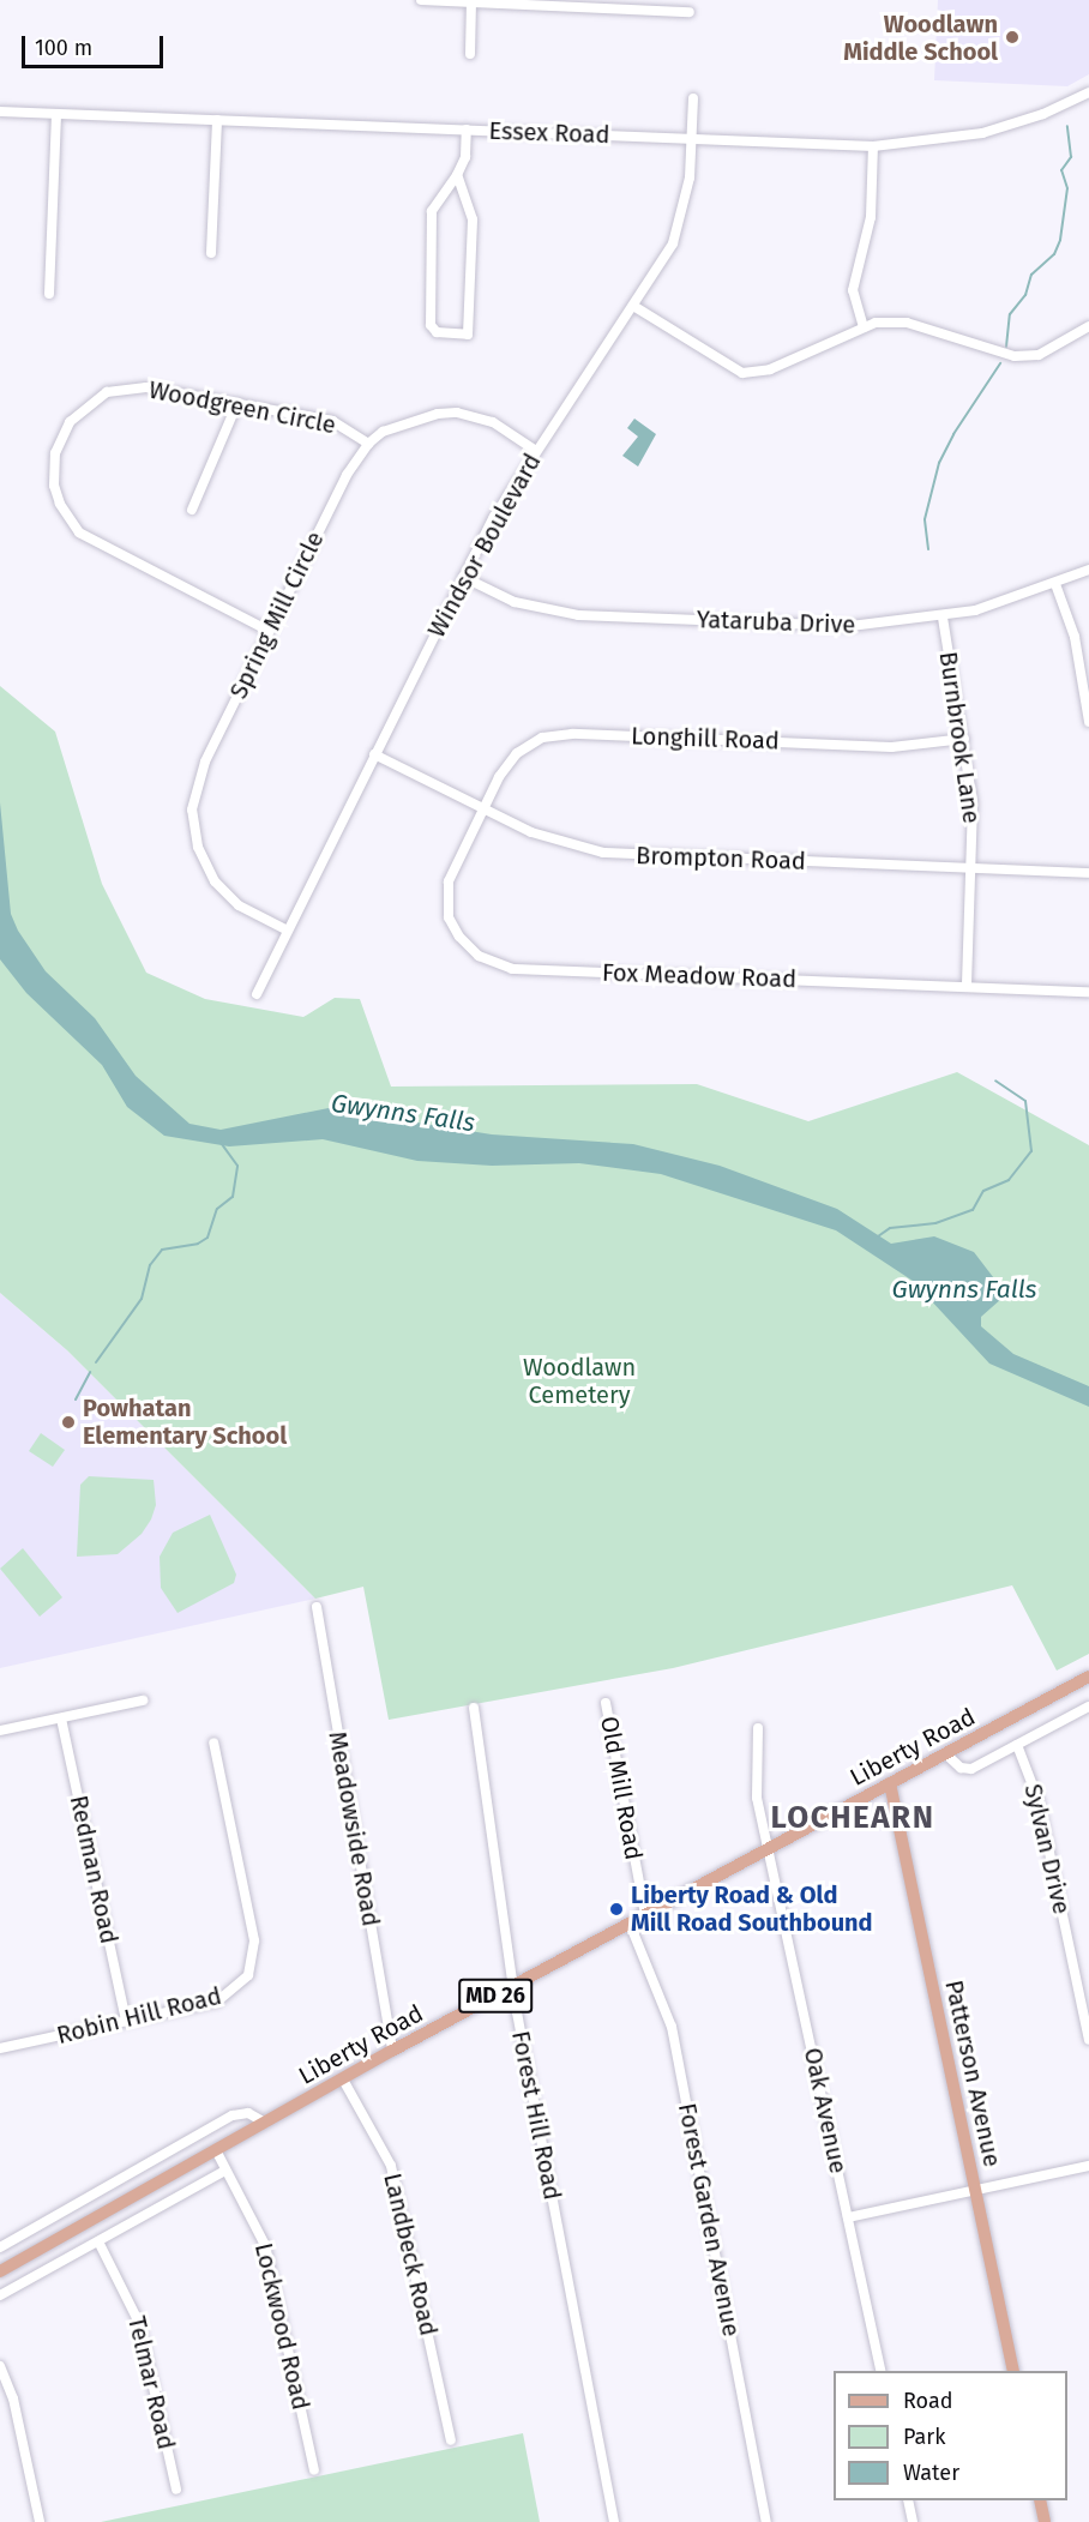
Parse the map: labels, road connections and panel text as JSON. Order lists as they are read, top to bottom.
{
  "streets": {
    "main road": ["Liberty Road", "MD 26", "Patterson Avenue"],
    "street": [
      "Essex Road",
      "Woodgreen Circle",
      "Windsor Boulevard",
      "Spring Mill Circle",
      "Yataruba Drive",
      "Burnbrook Lane",
      "Longhill Road",
      "Brompton Road",
      "Fox Meadow Road",
      "Old Mill Road",
      "Meadowside Road",
      "Sylvan Drive",
      "Redman Road",
      "Robin Hill Road",
      "Oak Avenue",
      "Forest Hill Road",
      "Forest Garden Avenue",
      "Landbeck Road",
      "Lockwood Road",
      "Telmar Road"
    ]
  },
  "crossings": [
    ["Essex Road", "Windsor Boulevard"],
    ["Woodgreen Circle", "Spring Mill Circle"],
    ["Windsor Boulevard", "Spring Mill Circle"],
    ["Windsor Boulevard", "Yataruba Drive"],
    ["Windsor Boulevard", "Brompton Road"],
    ["Yataruba Drive", "Burnbrook Lane"],
    ["Burnbrook Lane", "Longhill Road"],
    ["Burnbrook Lane", "Brompton Road"],
    ["Burnbrook Lane", "Fox Meadow Road"],
    ["Longhill Road", "Brompton Road"],
    ["Longhill Road", "Fox Meadow Road"],
    ["Brompton Road", "Fox Meadow Road"],
    ["Liberty Road", "Old Mill Road"],
    ["Liberty Road", "Meadowside Road"],
    ["Liberty Road", "Patterson Avenue"],
    ["Liberty Road", "Oak Avenue"],
    ["Liberty Road", "Forest Hill Road"],
    ["Liberty Road", "Forest Garden Avenue"],
    ["Liberty Road", "Landbeck Road"],
    ["Liberty Road", "Lockwood Road"],
    ["Redman Road", "Robin Hill Road"]
  ],
  "districts": ["LOCHEARN"],
  "water": ["Gwynns Falls"],
  "parks": ["Woodlawn Cemetery"],
  "places": ["Woodlawn Middle School", "Powhatan Elementary School", "Liberty Road & Old Mill Road Southbound"],
  "legend": ["Road", "Park", "Water"],
  "scale_bar": "100 m"
}
